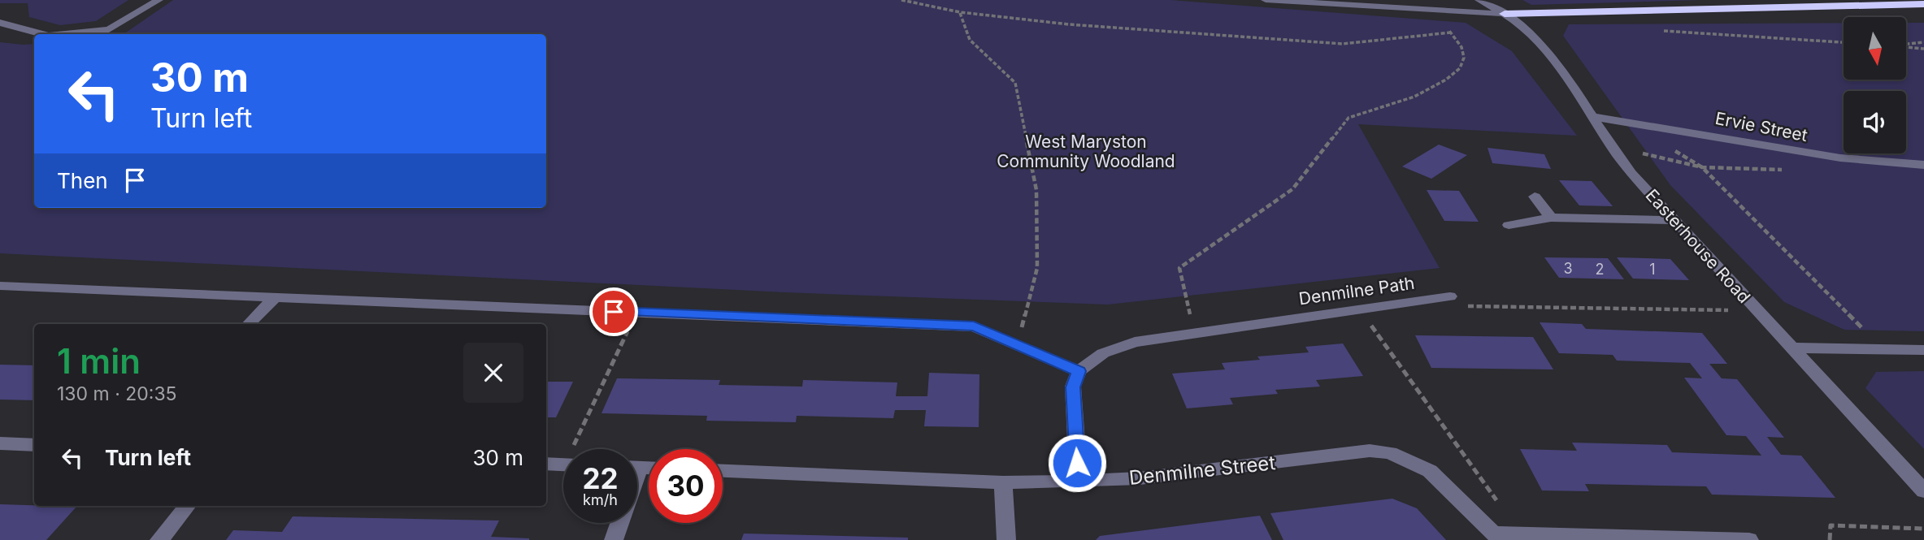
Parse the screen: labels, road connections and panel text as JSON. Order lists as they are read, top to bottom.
{
  "streets": {
    "street": [
      "Ervie Street",
      "Easterhouse Road",
      "Denmilne Path",
      "Denmilne Street"
    ]
  },
  "crossings": [
    ["Ervie Street", "Easterhouse Road"]
  ],
  "parks": ["West Maryston Community Woodland"],
  "house_numbers": ["3", "2", "1"],
  "north": "bottom",
  "page": {
    "turn": ["30 m", "Turn left"],
    "then": "Then",
    "heading": ["1 min", "130 m · 20:35"],
    "list": [
      {
        "name": "Turn left",
        "value": "30 m"
      }
    ],
    "speed": "22 km/h",
    "limit": "30"
  }
}
